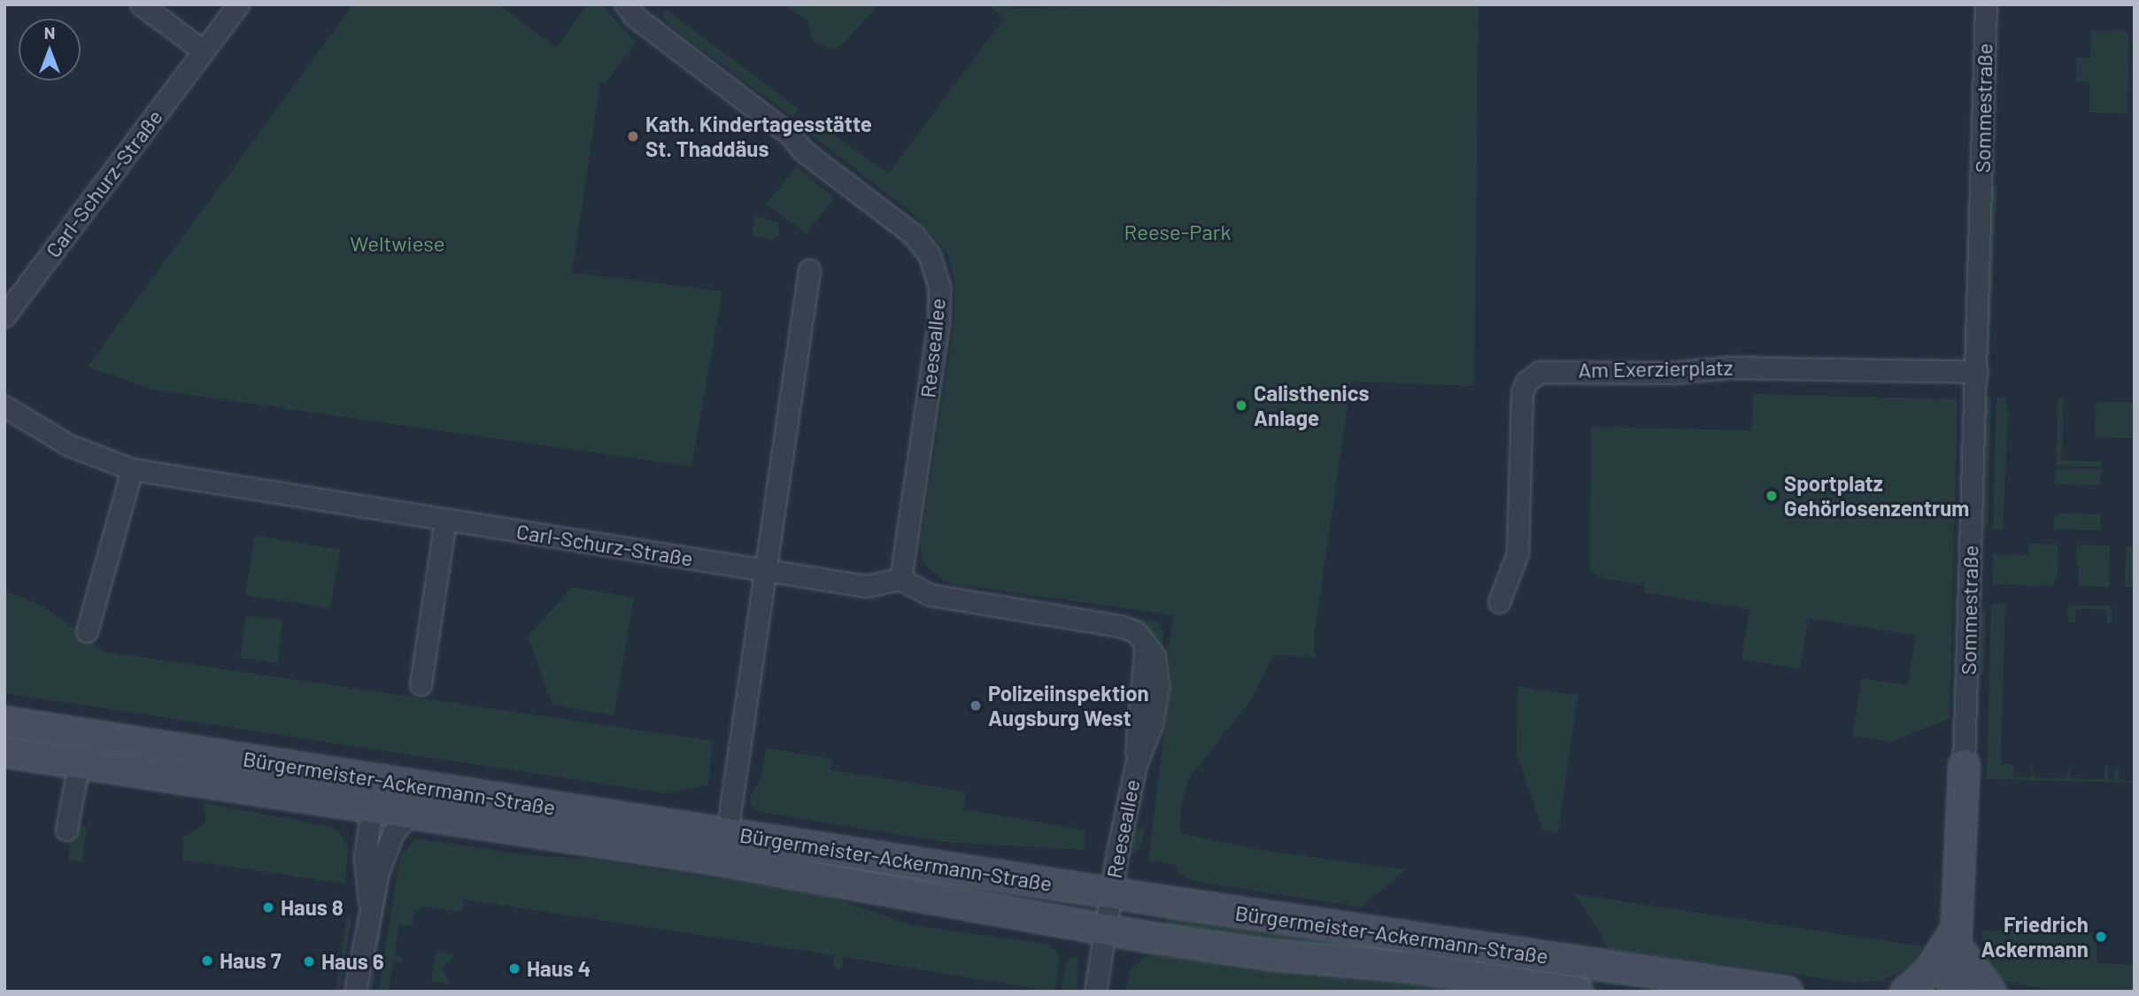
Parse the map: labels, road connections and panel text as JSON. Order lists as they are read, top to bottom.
{
  "streets": {
    "main road": ["Sommestraße", "Bürgermeister-Ackermann-Straße"],
    "street": ["Carl-Schurz-Straße", "Reeseallee", "Am Exerzierplatz"]
  },
  "crossings": [
    ["Sommestraße", "Am Exerzierplatz"],
    ["Carl-Schurz-Straße", "Reeseallee"],
    ["Reeseallee", "Bürgermeister-Ackermann-Straße"]
  ],
  "parks": ["Reese-Park", "Weltwiese"],
  "places": [
    "Kath. Kindertagesstätte St. Thaddäus",
    "Calisthenics Anlage",
    "Sportplatz Gehörlosenzentrum",
    "Polizeiinspektion Augsburg West",
    "Haus 8",
    "Friedrich Ackermann",
    "Haus 7",
    "Haus 6",
    "Haus 4"
  ],
  "north": "top"
}
